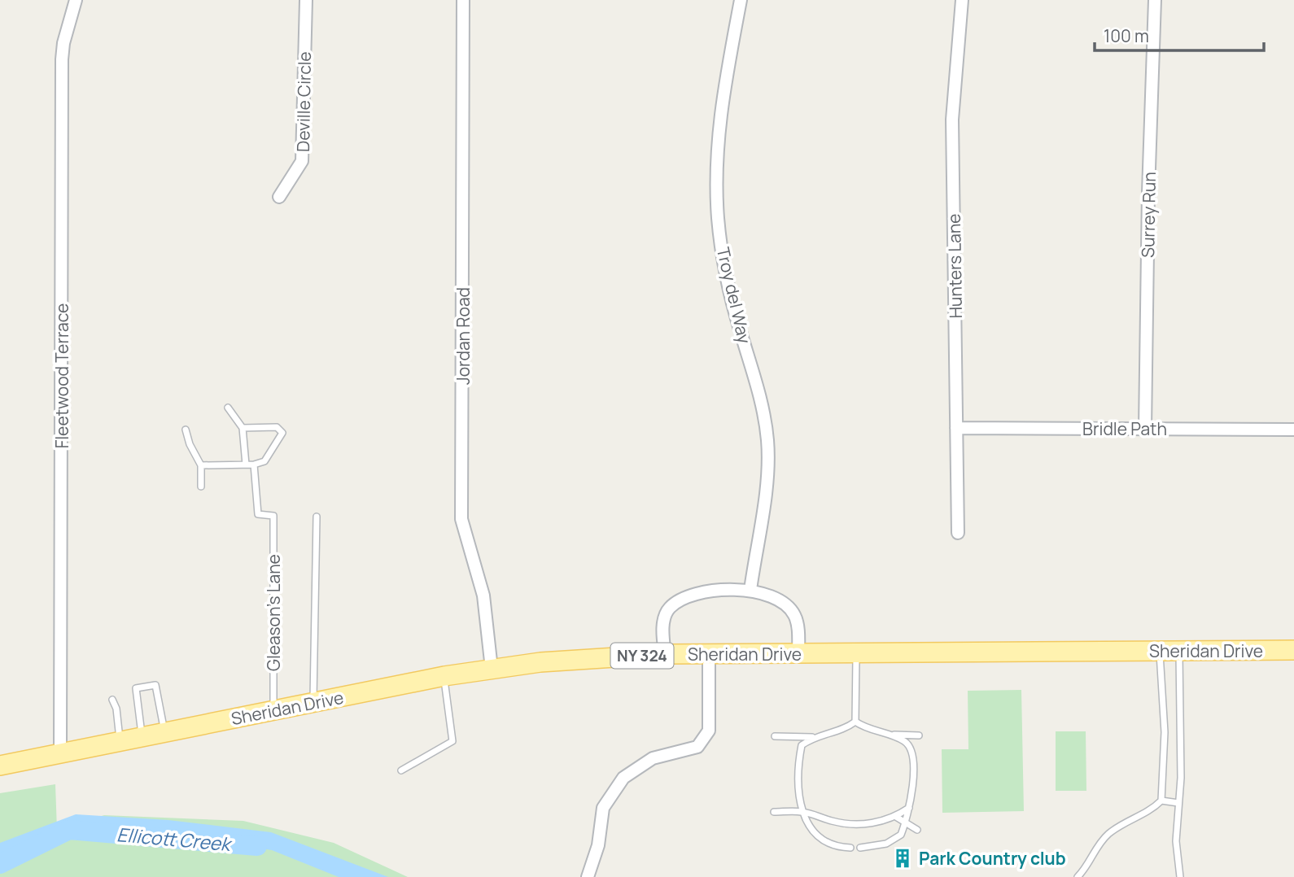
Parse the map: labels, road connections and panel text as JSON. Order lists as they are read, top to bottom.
{
  "streets": {
    "main road": ["Sheridan Drive", "NY 324"],
    "street": [
      "Deville Circle",
      "Surrey Run",
      "Hunters Lane",
      "Troy del Way",
      "Jordan Road",
      "Fleetwood Terrace",
      "Bridle Path"
    ],
    "lane": ["Gleason's Lane"]
  },
  "crossings": [
    ["Surrey Run", "Bridle Path"],
    ["Hunters Lane", "Bridle Path"],
    ["Jordan Road", "Sheridan Drive"],
    ["Fleetwood Terrace", "Sheridan Drive"],
    ["Gleason's Lane", "Sheridan Drive"]
  ],
  "water": ["Ellicott Creek"],
  "places": {
    "building": ["Park Country club"]
  },
  "scale_bar": "100 m"
}
